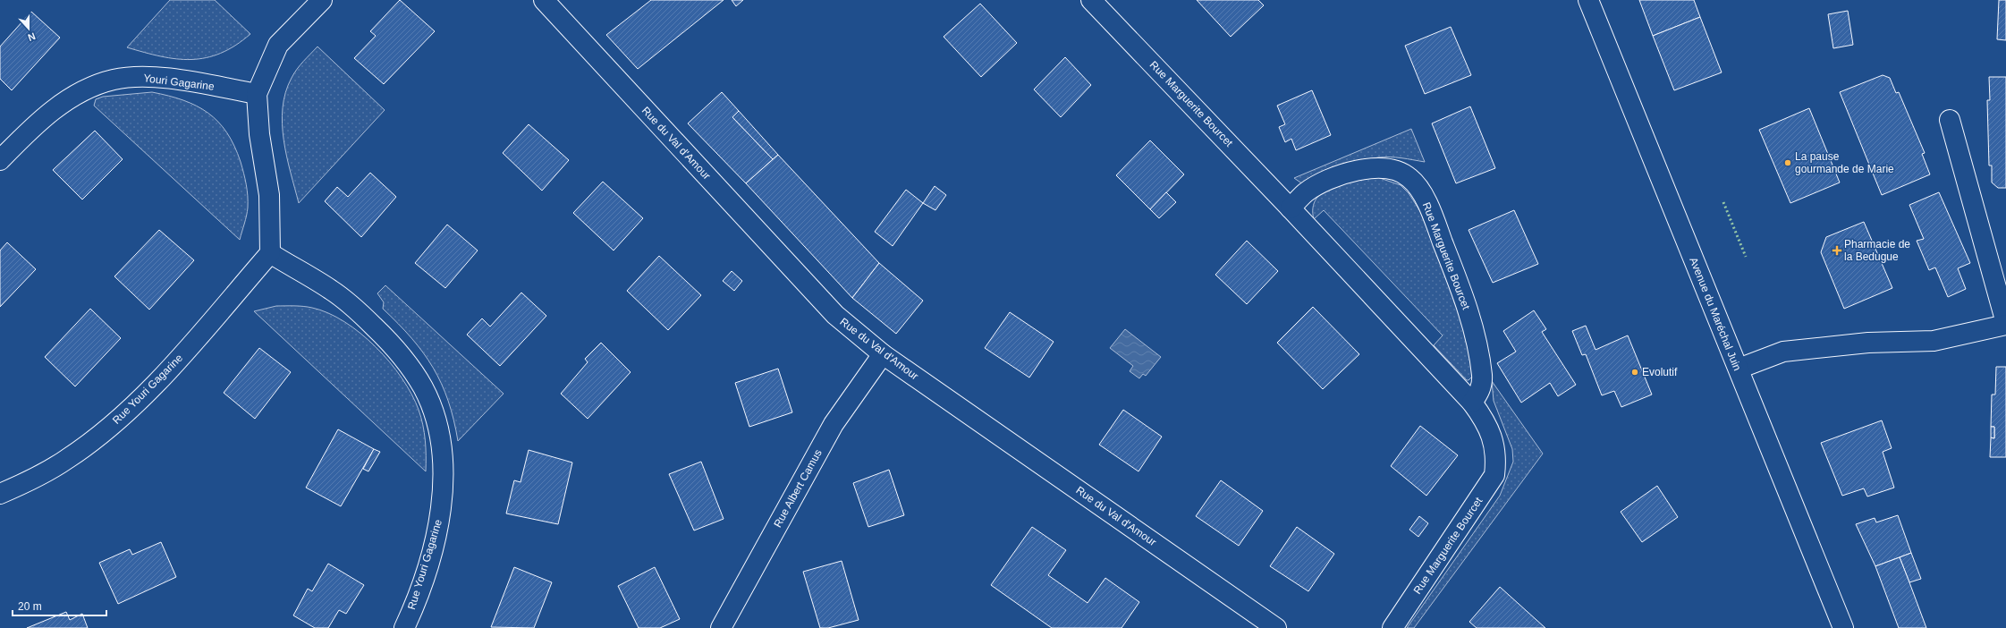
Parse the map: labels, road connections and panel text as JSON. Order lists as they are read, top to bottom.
{
  "streets": {
    "street": [
      "Youri Gagarine",
      "Rue Marguerite Bourcet",
      "Rue du Val d'Amour",
      "Avenue du Maréchal Juin",
      "Rue Youri Gagarine",
      "Rue Albert Camus"
    ]
  },
  "crossings": [
    ["Rue du Val d'Amour", "Rue Albert Camus"]
  ],
  "places": {
    "other": ["La pause gourmande de Marie", "Evolutif"],
    "health": ["Pharmacie de la Bedugue"]
  },
  "scale_bar": "20 m",
  "north": "bottom"
}
